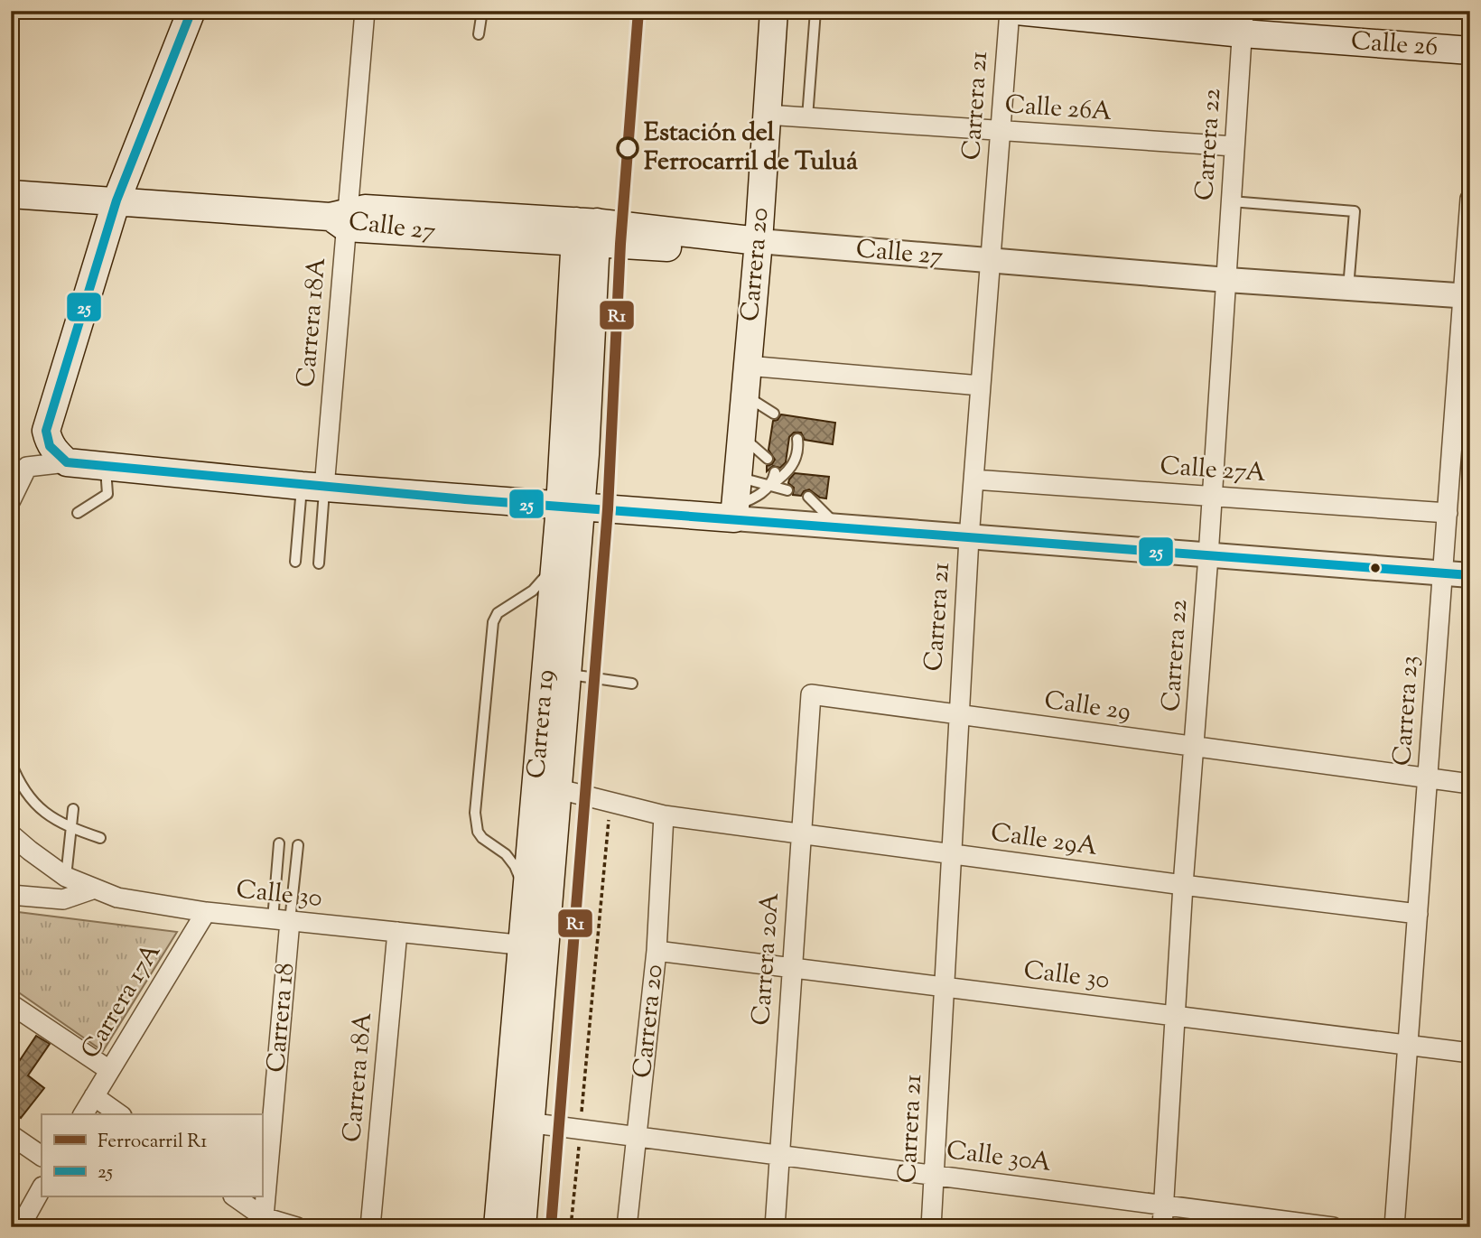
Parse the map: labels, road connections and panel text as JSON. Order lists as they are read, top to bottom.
{
  "streets": {
    "main road": [
      "Calle 26",
      "Calle 27",
      "Carrera 20",
      "Carrera 19"
    ],
    "street": [
      "Carrera 21",
      "Calle 26A",
      "Carrera 22",
      "Carrera 18A",
      "Calle 27A",
      "Calle 29",
      "Carrera 23",
      "Calle 29A",
      "Calle 30",
      "Carrera 20A",
      "Carrera 17A",
      "Carrera 18",
      "Calle 30A"
    ]
  },
  "crossings": [
    ["Calle 26", "Carrera 22"],
    ["Carrera 21", "Calle 26A"],
    ["Carrera 21", "Calle 27"],
    ["Carrera 21", "Calle 27A"],
    ["Carrera 21", "Calle 29"],
    ["Carrera 21", "Calle 29A"],
    ["Carrera 21", "Calle 30"],
    ["Carrera 21", "Calle 30A"],
    ["Calle 26A", "Carrera 22"],
    ["Calle 26A", "Carrera 20"],
    ["Carrera 22", "Calle 27"],
    ["Carrera 22", "Calle 27A"],
    ["Carrera 22", "Calle 29"],
    ["Carrera 22", "Calle 29A"],
    ["Carrera 22", "Calle 30"],
    ["Carrera 22", "Calle 30A"],
    ["Calle 27", "Carrera 20"],
    ["Calle 27", "Carrera 18A"],
    ["Calle 27", "Carrera 23"],
    ["Calle 27", "Carrera 19"],
    ["Carrera 20", "Calle 29A"],
    ["Carrera 20", "Calle 30"],
    ["Carrera 20", "Calle 30A"],
    ["Carrera 18A", "Calle 30"],
    ["Calle 27A", "Carrera 23"],
    ["Calle 29", "Carrera 23"],
    ["Calle 29", "Carrera 20A"],
    ["Carrera 23", "Calle 29A"],
    ["Carrera 23", "Calle 30"],
    ["Carrera 19", "Calle 29A"],
    ["Carrera 19", "Calle 30"],
    ["Carrera 19", "Calle 30A"],
    ["Calle 29A", "Carrera 20A"],
    ["Calle 30", "Carrera 20A"],
    ["Calle 30", "Carrera 17A"],
    ["Calle 30", "Carrera 18"],
    ["Carrera 20A", "Calle 30A"]
  ],
  "places": ["Estación del Ferrocarril de Tuluá"],
  "lines": ["rail line R1", "transit line 25"],
  "legend": ["Ferrocarril R1", "25"]
}
